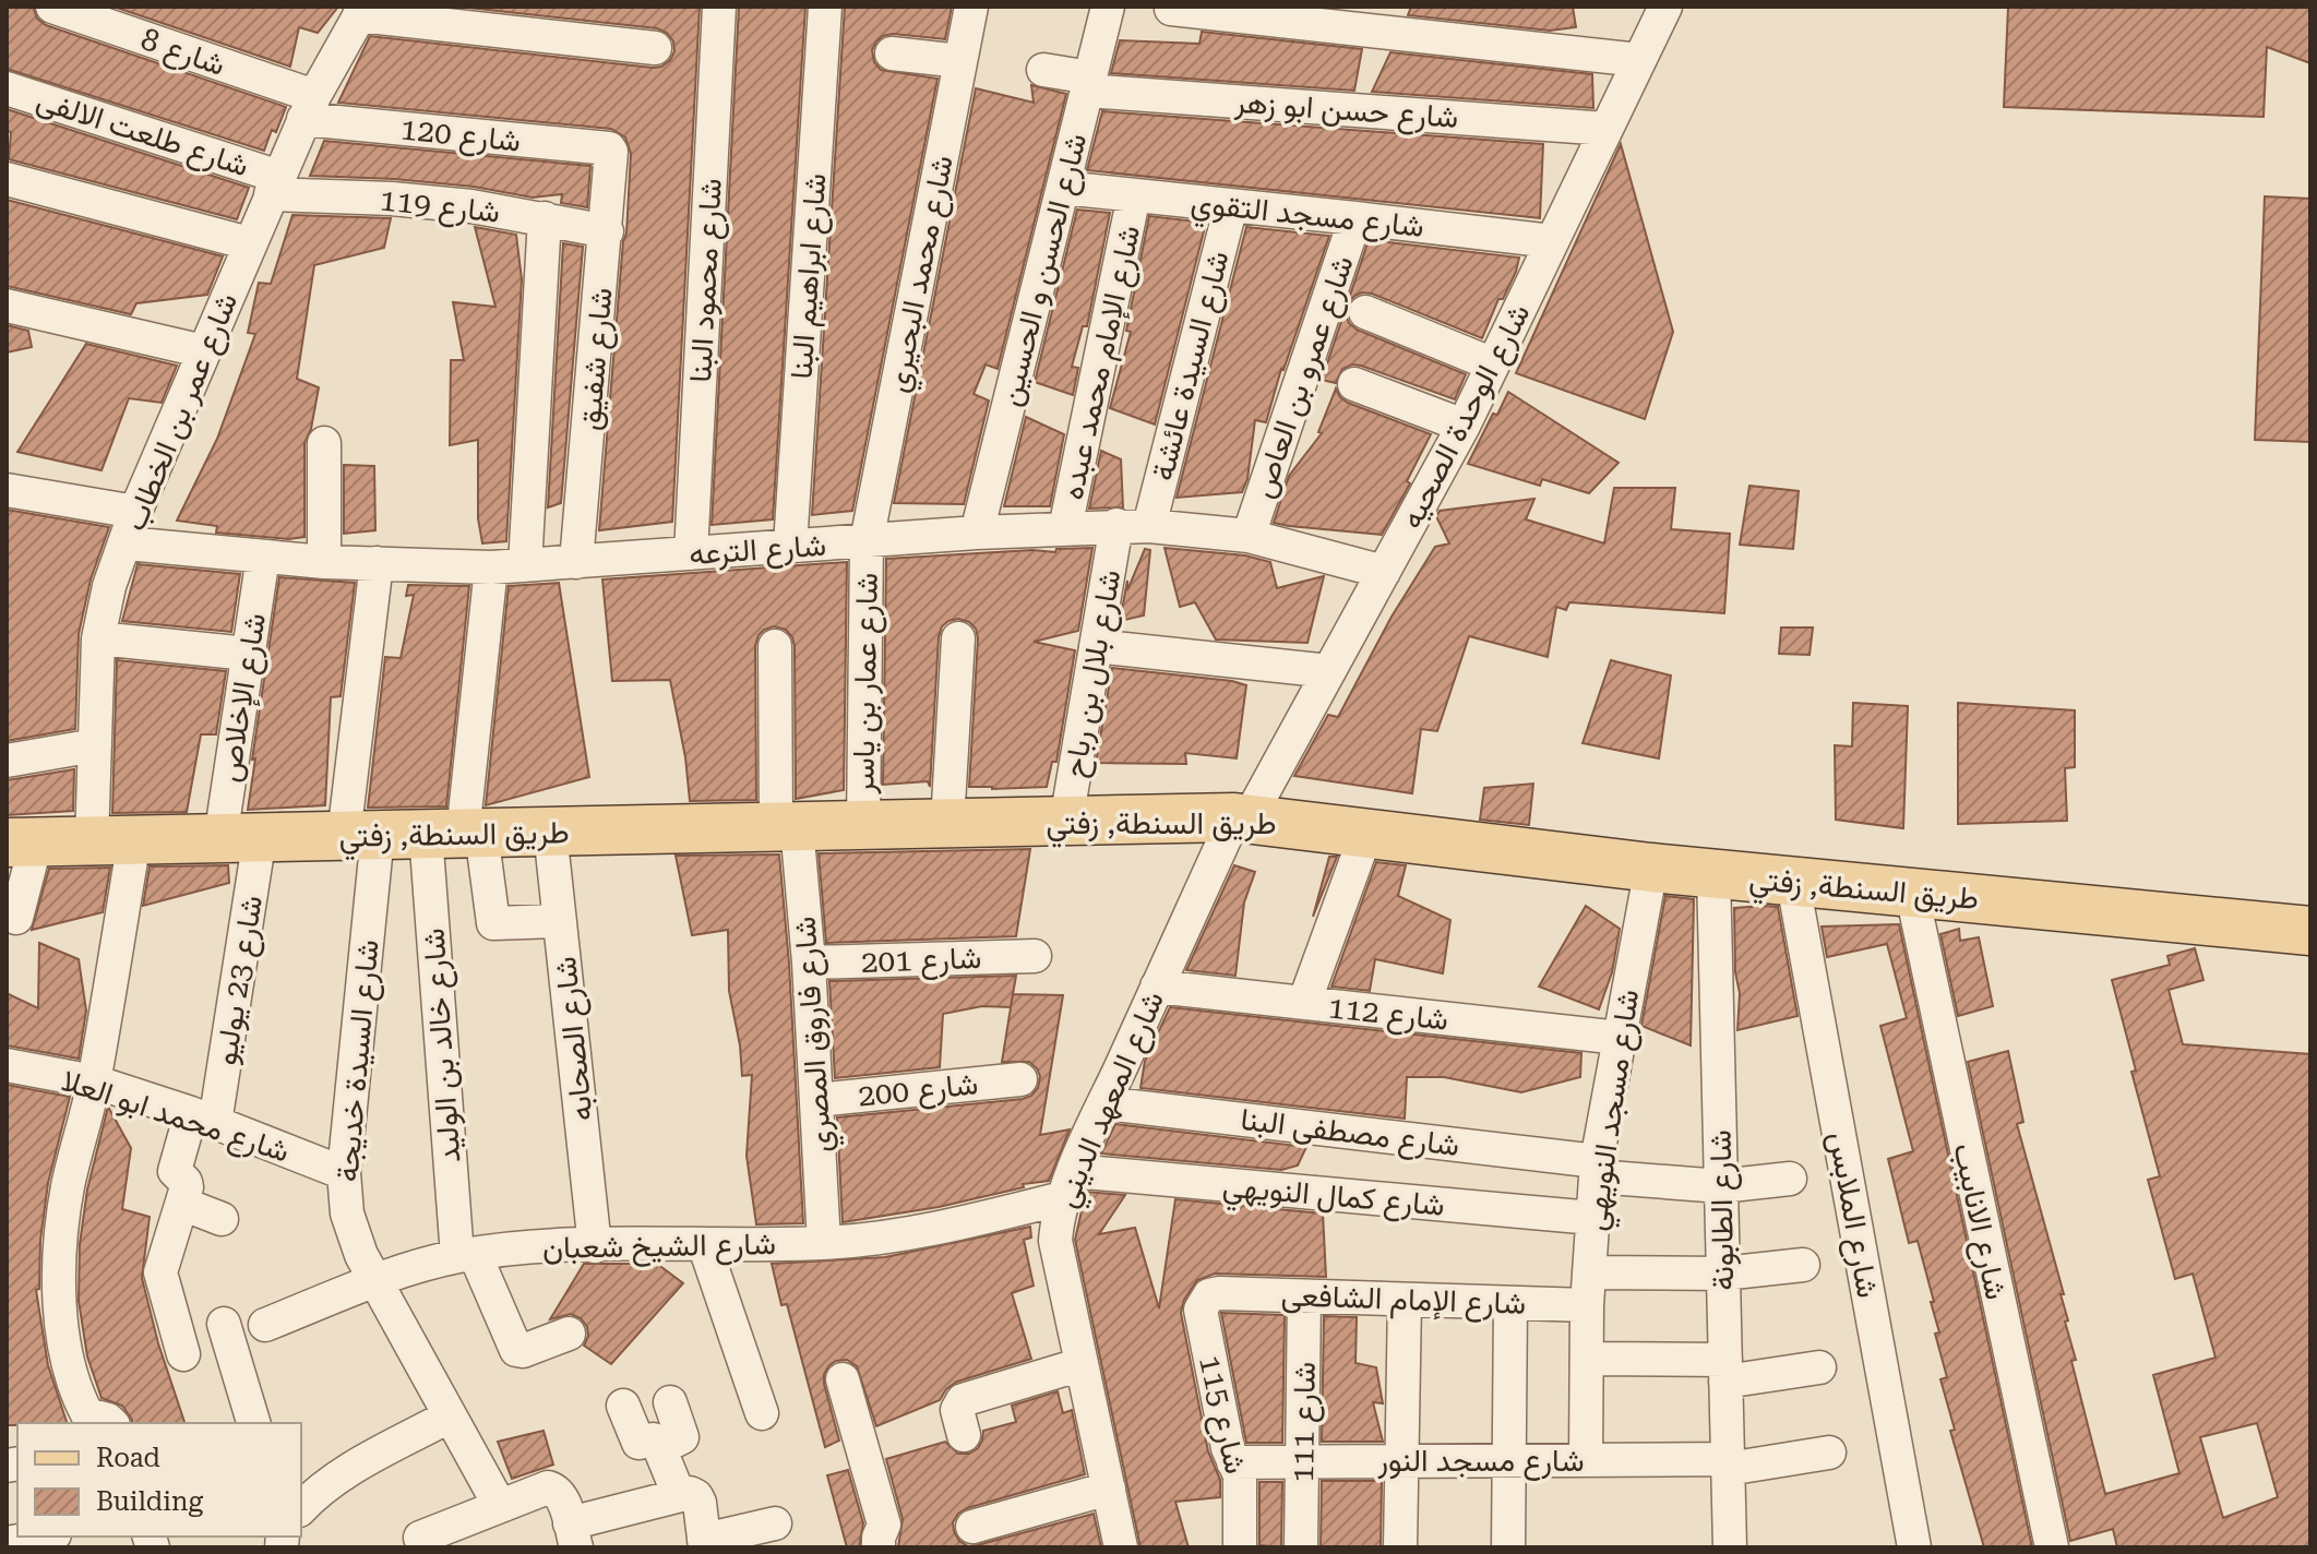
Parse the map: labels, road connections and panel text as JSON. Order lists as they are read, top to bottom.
{
  "streets": {
    "main road": ["طريق السنطة, زفتي"],
    "street": [
      "شارع 8",
      "شارع حسن ابو زهر",
      "شارع طلعت الالفى",
      "شارع 120",
      "شارع 119",
      "شارع مسجد التقوي",
      "شارع الحسن و الحسين",
      "شارع محمد البحيري",
      "شارع ابراهيم البنا",
      "شارع محمود البنا",
      "شارع شفيق",
      "شارع الإمام محمد عبده",
      "شارع السيدة عائشة",
      "شارع عمرو بن العاص",
      "شارع عمر بن الخطاب",
      "شارع الوحدة الصحيه",
      "شارع الترعه",
      "شارع بلال بن رباح",
      "شارع عمار بن ياسر",
      "شارع الإخلاص",
      "شارع 201",
      "شارع 23 يوليو",
      "شارع 112",
      "شارع فاروق المصري",
      "شارع الصحابه",
      "شارع خالد بن الوليد",
      "شارع السيدة خديجة",
      "شارع 200",
      "شارع المعهد الديني",
      "شارع مسجد النويهي",
      "شارع محمد ابو العلا",
      "شارع مصطفى البنا",
      "شارع كمال النويهي",
      "شارع الطابونة",
      "شارع الملابس",
      "شارع الانابيب",
      "شارع الشيخ شعبان",
      "شارع الإمام الشافعى",
      "شارع 115",
      "شارع 111",
      "شارع مسجد النور"
    ]
  },
  "crossings": [
    ["شارع 8", "شارع 120"],
    ["شارع 8", "شارع عمر بن الخطاب"],
    ["شارع حسن ابو زهر", "شارع الحسن و الحسين"],
    ["شارع حسن ابو زهر", "شارع الوحدة الصحيه"],
    ["شارع طلعت الالفى", "شارع 119"],
    ["شارع طلعت الالفى", "شارع عمر بن الخطاب"],
    ["شارع 120", "شارع شفيق"],
    ["شارع 120", "شارع عمر بن الخطاب"],
    ["شارع 119", "شارع شفيق"],
    ["شارع 119", "شارع عمر بن الخطاب"],
    ["شارع مسجد التقوي", "شارع الحسن و الحسين"],
    ["شارع مسجد التقوي", "شارع الإمام محمد عبده"],
    ["شارع مسجد التقوي", "شارع السيدة عائشة"],
    ["شارع مسجد التقوي", "شارع عمرو بن العاص"],
    ["شارع مسجد التقوي", "شارع الوحدة الصحيه"],
    ["شارع الحسن و الحسين", "شارع الترعه"],
    ["شارع محمد البحيري", "شارع الترعه"],
    ["شارع محمد البحيري", "شارع عمار بن ياسر"],
    ["شارع ابراهيم البنا", "شارع الترعه"],
    ["شارع محمود البنا", "شارع الترعه"],
    ["شارع شفيق", "شارع الترعه"],
    ["شارع الإمام محمد عبده", "شارع الترعه"],
    ["شارع السيدة عائشة", "شارع الترعه"],
    ["شارع عمرو بن العاص", "شارع الترعه"],
    ["شارع عمر بن الخطاب", "شارع الترعه"],
    ["شارع عمر بن الخطاب", "طريق السنطة, زفتي"],
    ["شارع عمر بن الخطاب", "شارع محمد ابو العلا"],
    ["شارع الوحدة الصحيه", "شارع الترعه"],
    ["شارع الوحدة الصحيه", "طريق السنطة, زفتي"],
    ["شارع الوحدة الصحيه", "شارع المعهد الديني"],
    ["شارع الترعه", "شارع بلال بن رباح"],
    ["شارع الترعه", "شارع عمار بن ياسر"],
    ["شارع الترعه", "شارع الإخلاص"],
    ["شارع الترعه", "شارع السيدة خديجة"],
    ["شارع بلال بن رباح", "طريق السنطة, زفتي"],
    ["شارع عمار بن ياسر", "طريق السنطة, زفتي"],
    ["شارع الإخلاص", "طريق السنطة, زفتي"],
    ["شارع الإخلاص", "شارع 23 يوليو"],
    ["طريق السنطة, زفتي", "شارع 23 يوليو"],
    ["طريق السنطة, زفتي", "شارع فاروق المصري"],
    ["طريق السنطة, زفتي", "شارع الصحابه"],
    ["طريق السنطة, زفتي", "شارع خالد بن الوليد"],
    ["طريق السنطة, زفتي", "شارع السيدة خديجة"],
    ["طريق السنطة, زفتي", "شارع المعهد الديني"],
    ["طريق السنطة, زفتي", "شارع مسجد النويهي"],
    ["طريق السنطة, زفتي", "شارع الطابونة"],
    ["طريق السنطة, زفتي", "شارع الملابس"],
    ["طريق السنطة, زفتي", "شارع الانابيب"],
    ["شارع 201", "شارع فاروق المصري"],
    ["شارع 23 يوليو", "شارع محمد ابو العلا"],
    ["شارع 112", "شارع المعهد الديني"],
    ["شارع 112", "شارع مسجد النويهي"],
    ["شارع فاروق المصري", "شارع 200"],
    ["شارع فاروق المصري", "شارع الشيخ شعبان"],
    ["شارع الصحابه", "شارع الشيخ شعبان"],
    ["شارع خالد بن الوليد", "شارع الشيخ شعبان"],
    ["شارع السيدة خديجة", "شارع محمد ابو العلا"],
    ["شارع السيدة خديجة", "شارع الشيخ شعبان"],
    ["شارع المعهد الديني", "شارع مصطفى البنا"],
    ["شارع المعهد الديني", "شارع كمال النويهي"],
    ["شارع المعهد الديني", "شارع الشيخ شعبان"],
    ["شارع مسجد النويهي", "شارع مصطفى البنا"],
    ["شارع مسجد النويهي", "شارع كمال النويهي"],
    ["شارع مسجد النويهي", "شارع الإمام الشافعى"],
    ["شارع مسجد النويهي", "شارع مسجد النور"],
    ["شارع مصطفى البنا", "شارع الطابونة"],
    ["شارع كمال النويهي", "شارع الشيخ شعبان"],
    ["شارع الطابونة", "شارع الإمام الشافعى"],
    ["شارع الطابونة", "شارع مسجد النور"],
    ["شارع الإمام الشافعى", "شارع 115"],
    ["شارع الإمام الشافعى", "شارع 111"],
    ["شارع 115", "شارع مسجد النور"],
    ["شارع 111", "شارع مسجد النور"]
  ],
  "legend": ["Road", "Building"]
}
